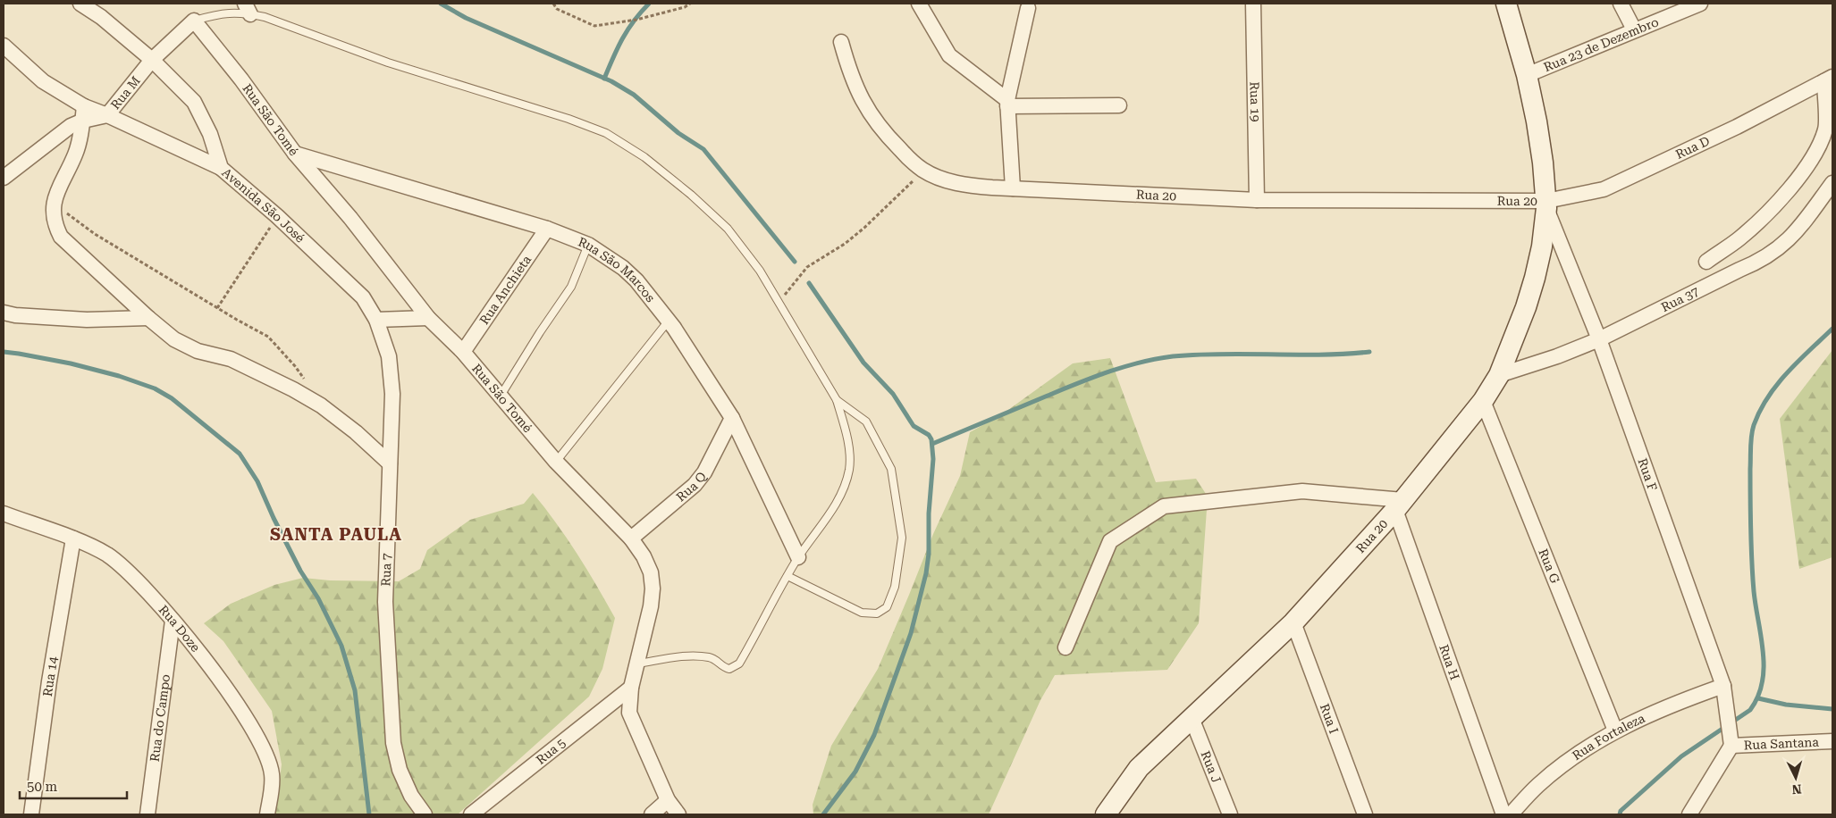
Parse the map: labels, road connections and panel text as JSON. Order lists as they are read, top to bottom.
{
  "streets": {
    "street": [
      "Rua 23 de Dezembro",
      "Rua M",
      "Rua 19",
      "Rua São Tomé",
      "Rua D",
      "Rua 20",
      "Avenida São José",
      "Rua São Marcos",
      "Rua Anchieta",
      "Rua 37",
      "Rua F",
      "Rua Q",
      "Rua G",
      "Rua 7",
      "Rua Doze",
      "Rua H",
      "Rua 14",
      "Rua do Campo",
      "Rua I",
      "Rua Fortaleza",
      "Rua Santana",
      "Rua 5",
      "Rua J"
    ]
  },
  "crossings": [
    ["Rua 23 de Dezembro", "Rua 20"],
    ["Rua M", "Rua São Tomé"],
    ["Rua M", "Avenida São José"],
    ["Rua 19", "Rua 20"],
    ["Rua São Tomé", "Rua São Marcos"],
    ["Rua São Tomé", "Rua Anchieta"],
    ["Rua São Tomé", "Rua Q"],
    ["Rua São Tomé", "Rua 5"],
    ["Rua D", "Rua 20"],
    ["Rua D", "Rua F"],
    ["Rua 20", "Rua 37"],
    ["Rua 20", "Rua F"],
    ["Rua 20", "Rua G"],
    ["Rua 20", "Rua H"],
    ["Rua 20", "Rua I"],
    ["Rua 20", "Rua J"],
    ["Avenida São José", "Rua 7"],
    ["Rua São Marcos", "Rua Anchieta"],
    ["Rua São Marcos", "Rua Q"],
    ["Rua 37", "Rua F"],
    ["Rua F", "Rua Fortaleza"],
    ["Rua F", "Rua Santana"],
    ["Rua G", "Rua Fortaleza"],
    ["Rua Doze", "Rua 14"],
    ["Rua Doze", "Rua do Campo"]
  ],
  "districts": ["SANTA PAULA"],
  "scale_bar": "50 m",
  "north": "bottom"
}
